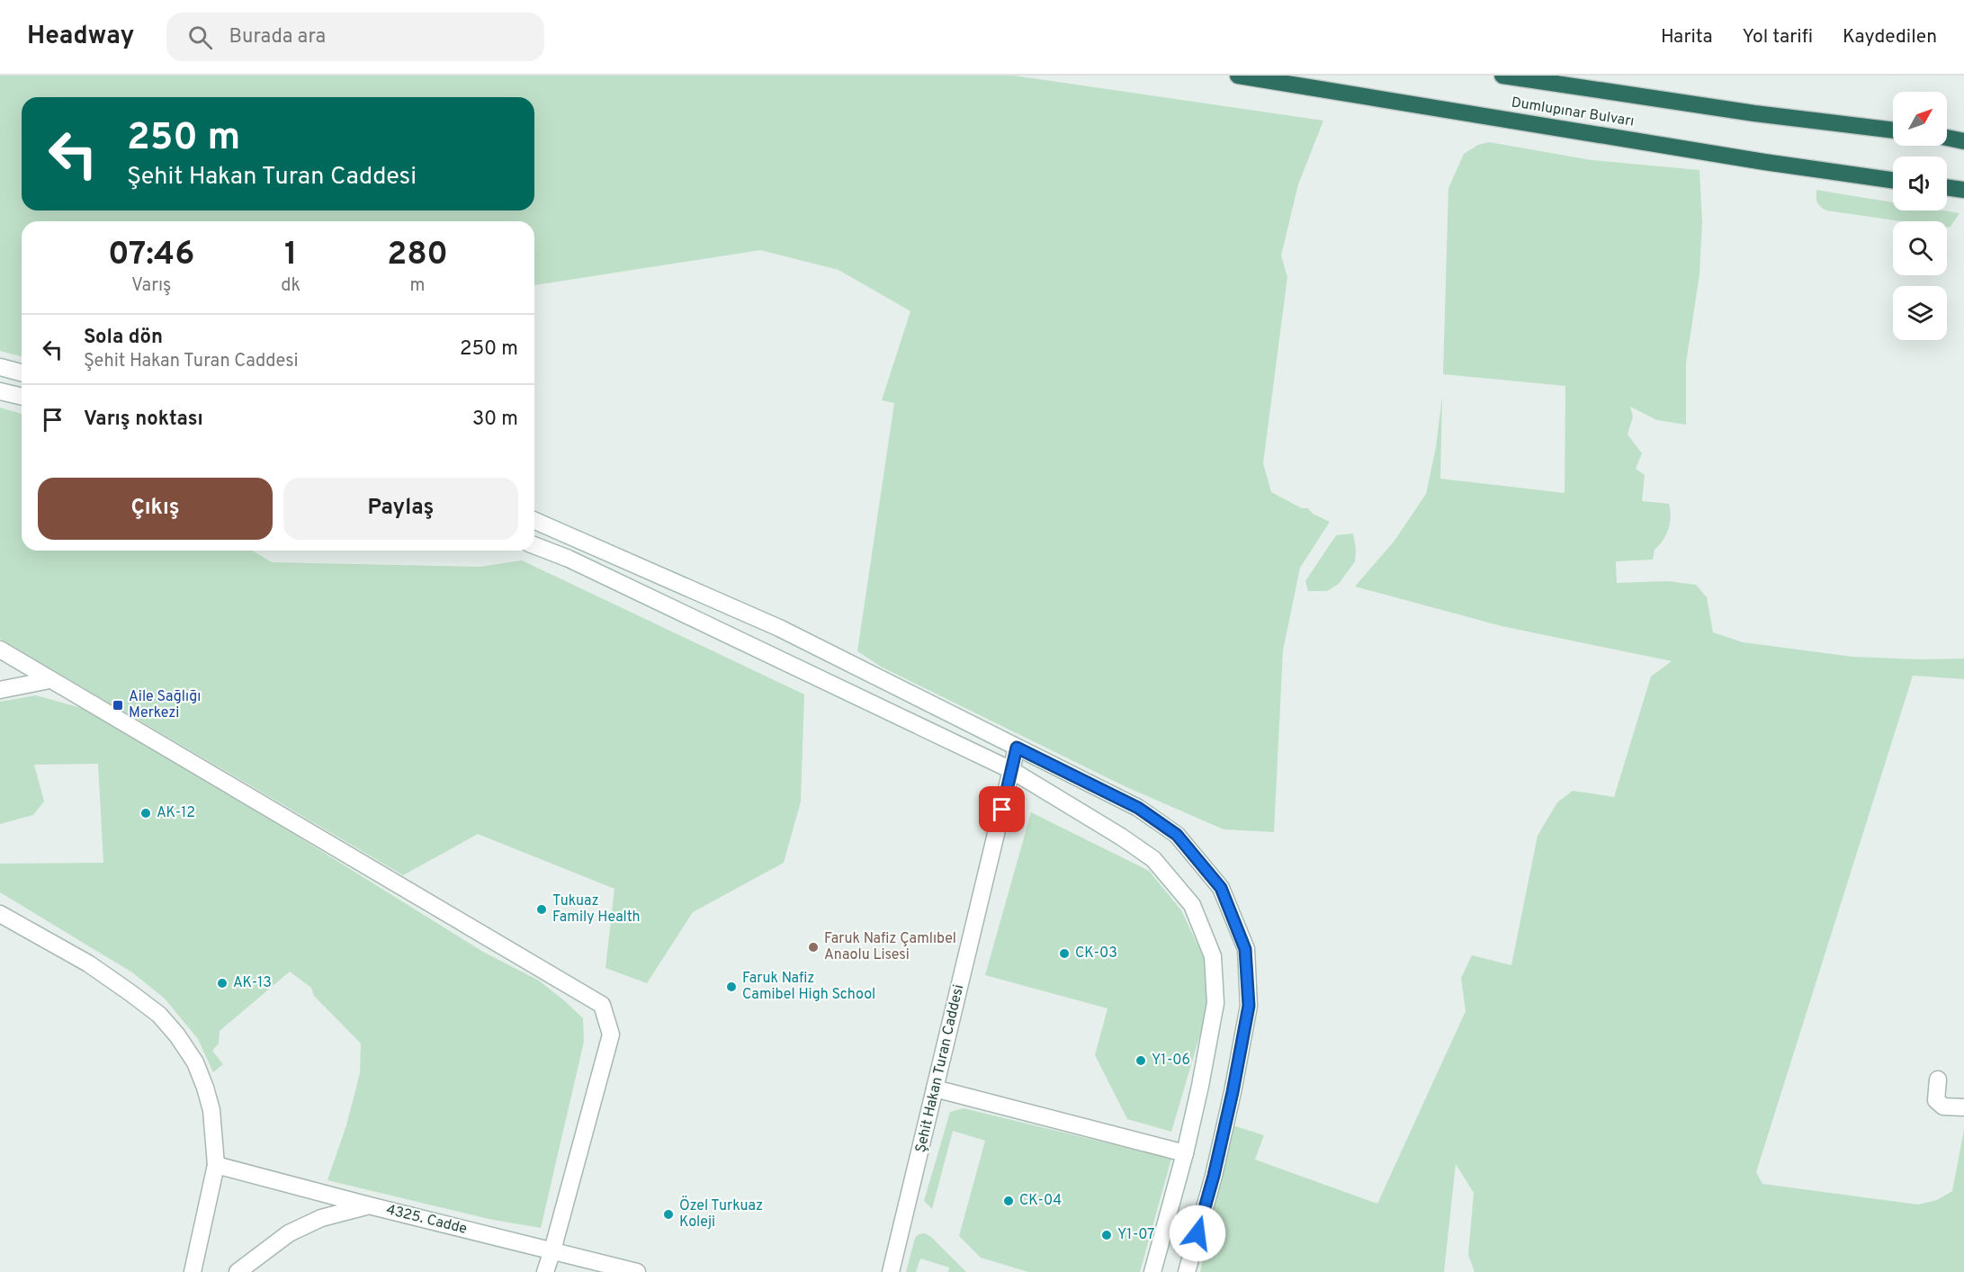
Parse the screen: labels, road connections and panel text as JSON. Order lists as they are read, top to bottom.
{
  "streets": {
    "highway": ["Dumlupınar Bulvarı"],
    "street": ["Şehit Hakan Turan Caddesi", "4325. Cadde"]
  },
  "places": {
    "transit": ["Aile Sağlığı Merkezi"],
    "other": [
      "AK-12",
      "Tukuaz Family Health",
      "Faruk Nafiz Çamlıbel Anaolu Lisesi",
      "CK-03",
      "AK-13",
      "Faruk Nafiz Camibel High School",
      "Y1-06",
      "CK-04",
      "Özel Turkuaz Koleji",
      "Y1-07"
    ]
  },
  "north": "top right",
  "page": {
    "header": "Headway",
    "search": "Burada ara",
    "nav": ["Harita", "Yol tarifi", "Kaydedilen"],
    "turn": ["250 m", "Şehit Hakan Turan Caddesi"],
    "eta": [
      "07:46",
      "Varış",
      "1",
      "dk",
      "280",
      "m"
    ],
    "list": [
      {
        "name": "Sola dön",
        "note": "Şehit Hakan Turan Caddesi",
        "value": "250 m"
      },
      {
        "name": "Varış noktası",
        "value": "30 m"
      }
    ],
    "buttons": ["Çıkış", "Paylaş"]
  }
}
